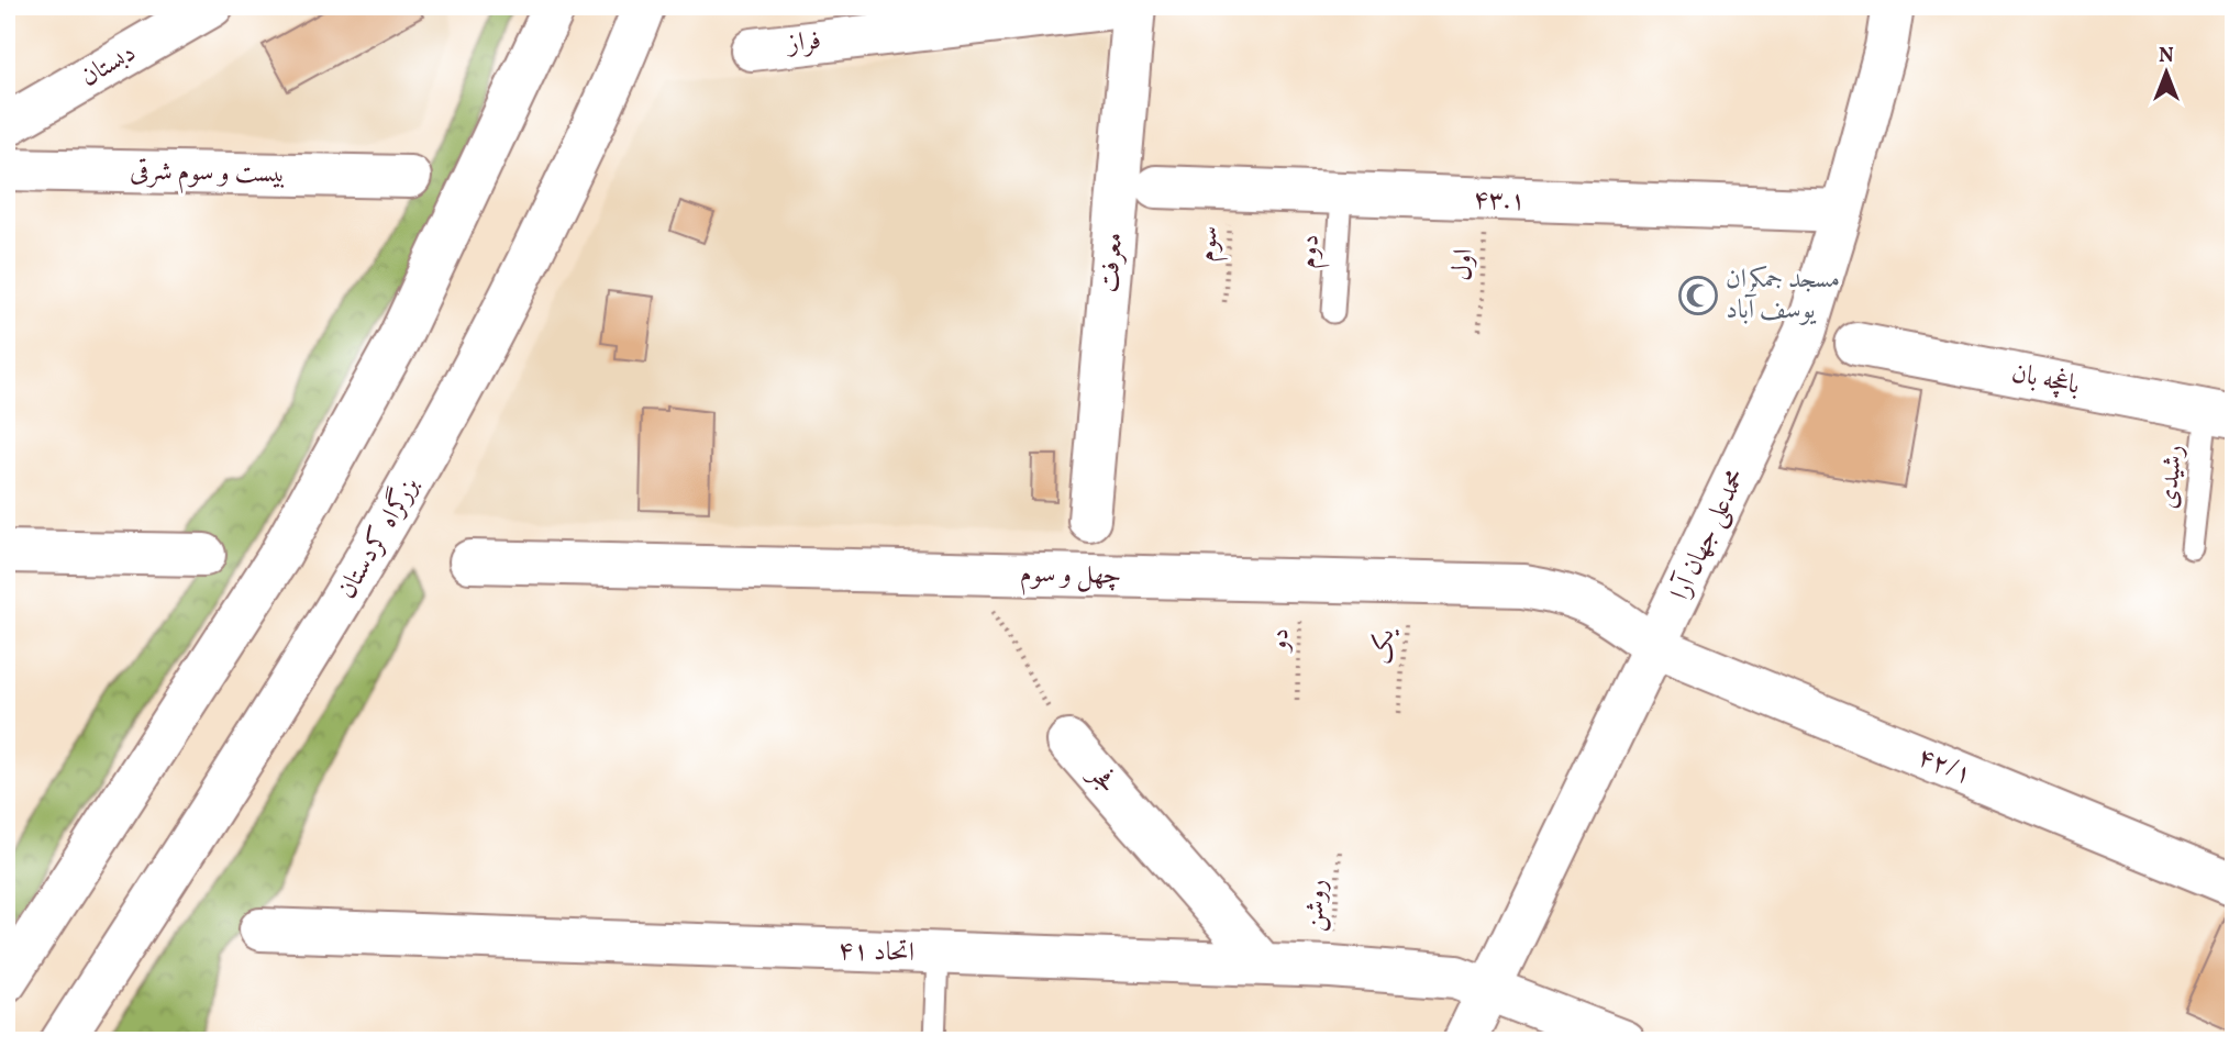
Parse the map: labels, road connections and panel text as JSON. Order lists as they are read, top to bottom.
{
  "streets": {
    "main road": [
      "فراز",
      "دبستان",
      "بیست و سوم شرقی",
      "۴۳.۱",
      "معرفت",
      "باغچه بان",
      "محمدعلی جهان آرا",
      "بزرگراه کردستان",
      "چهل و سوم",
      "۴۲/۱",
      "فجر",
      "اتحاد ۴۱"
    ],
    "lane": ["دوم", "رشیدی"],
    "path": [
      "سوم",
      "اول",
      "دو",
      "یک",
      "روشن"
    ]
  },
  "crossings": [
    ["فراز", "معرفت"],
    ["۴۳.۱", "سوم"],
    ["۴۳.۱", "دوم"],
    ["۴۳.۱", "اول"],
    ["۴۳.۱", "محمدعلی جهان آرا"],
    ["باغچه بان", "رشیدی"],
    ["محمدعلی جهان آرا", "چهل و سوم"],
    ["محمدعلی جهان آرا", "۴۲/۱"],
    ["محمدعلی جهان آرا", "اتحاد ۴۱"],
    ["چهل و سوم", "دو"],
    ["چهل و سوم", "یک"],
    ["چهل و سوم", "۴۲/۱"],
    ["چهل و سوم", "فجر"],
    ["فجر", "اتحاد ۴۱"],
    ["روشن", "اتحاد ۴۱"]
  ],
  "places": {
    "mosque": ["مسجد جمکران یوسف آباد"]
  },
  "north": "top"
}
